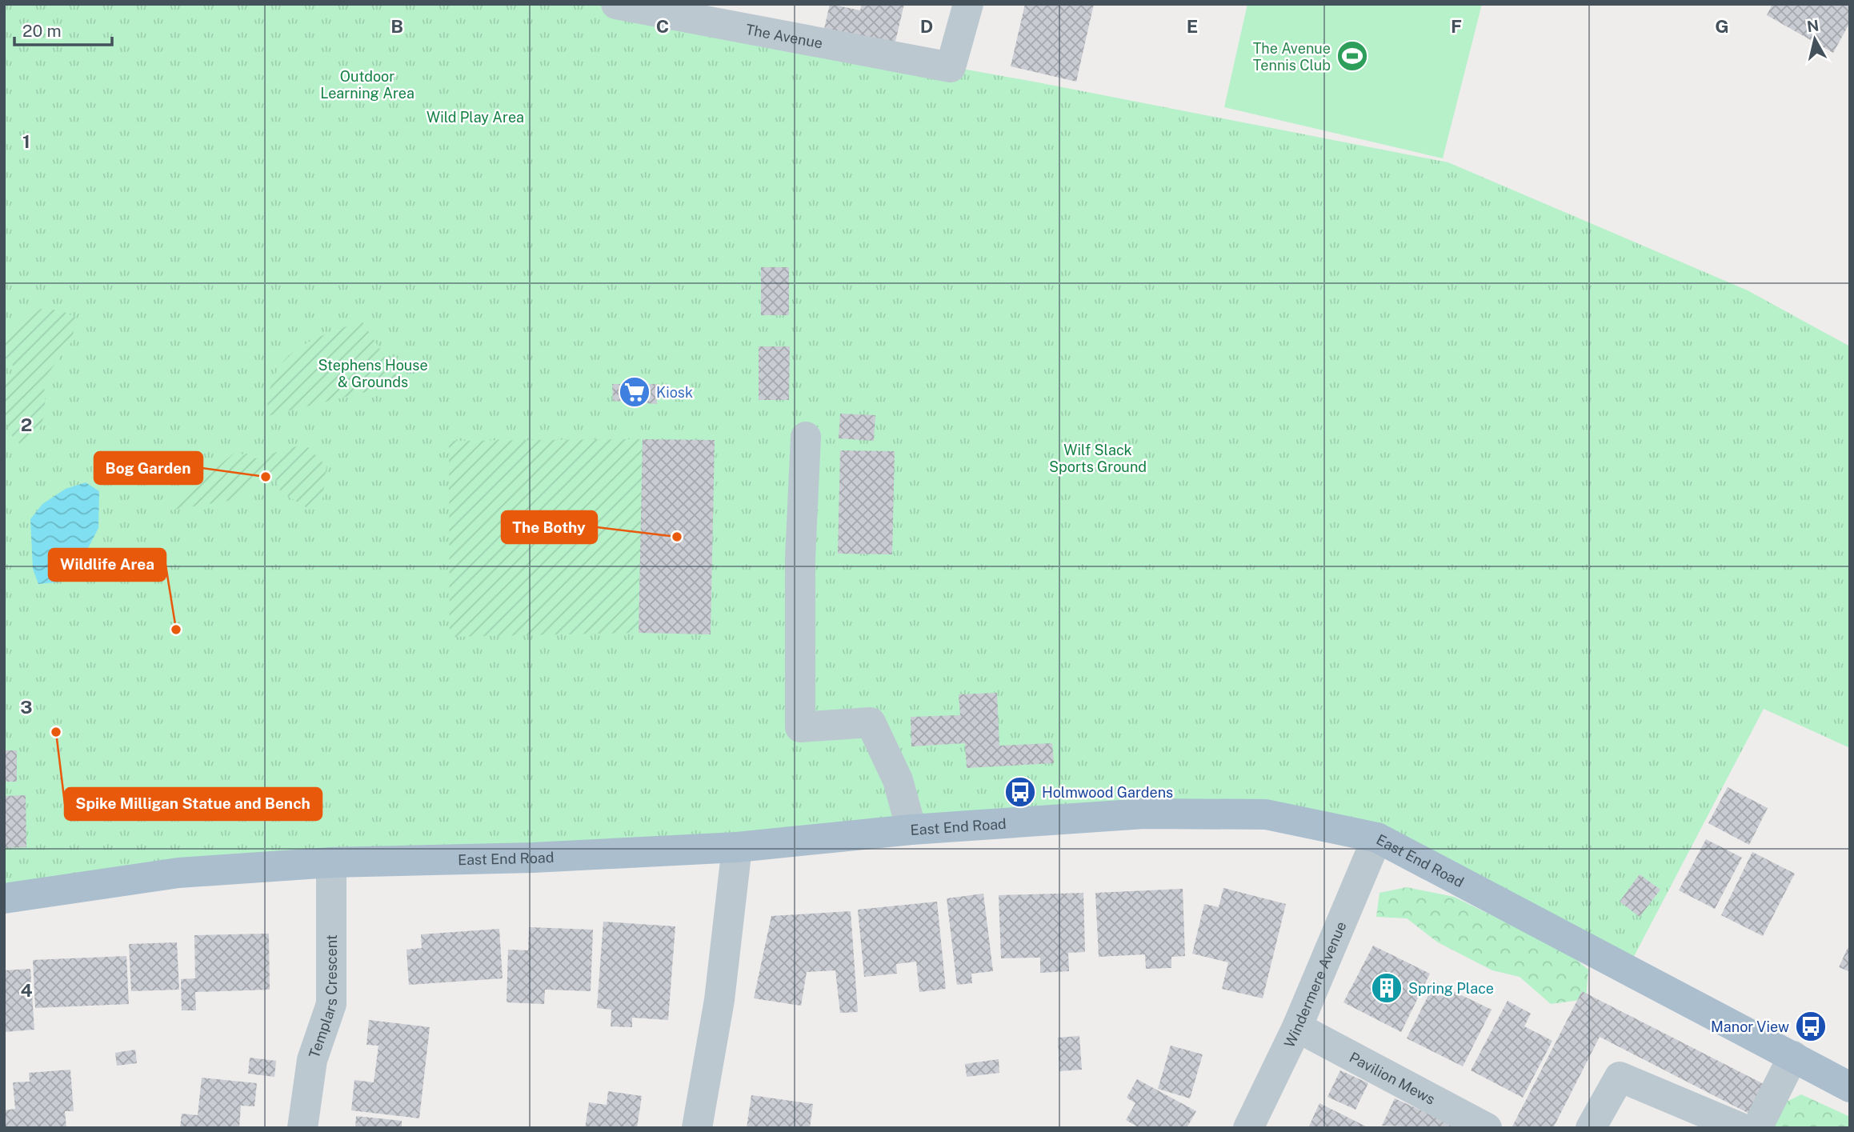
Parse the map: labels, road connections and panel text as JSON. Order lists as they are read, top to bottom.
{
  "streets": {
    "main road": ["East End Road"],
    "street": [
      "The Avenue",
      "Windermere Avenue",
      "Templars Crescent",
      "Pavilion Mews"
    ]
  },
  "crossings": [
    ["East End Road", "Windermere Avenue"],
    ["East End Road", "Templars Crescent"],
    ["Windermere Avenue", "Pavilion Mews"]
  ],
  "parks": [
    "Outdoor Learning Area",
    "Wild Play Area",
    "Stephens House & Grounds",
    "Wilf Slack Sports Ground"
  ],
  "places": {
    "sports": ["The Avenue Tennis Club"],
    "supermarket": ["Kiosk"],
    "other": [
      "Bog Garden",
      "The Bothy",
      "Wildlife Area",
      "Spike Milligan Statue and Bench"
    ],
    "bus stop": ["Holmwood Gardens", "Manor View"],
    "building": ["Spring Place"]
  },
  "scale_bar": "20 m",
  "north": "top",
  "grid": {
    "columns": [
      "B",
      "C",
      "D",
      "E",
      "F",
      "G"
    ],
    "rows": [
      "1",
      "2",
      "3",
      "4"
    ]
  }
}
